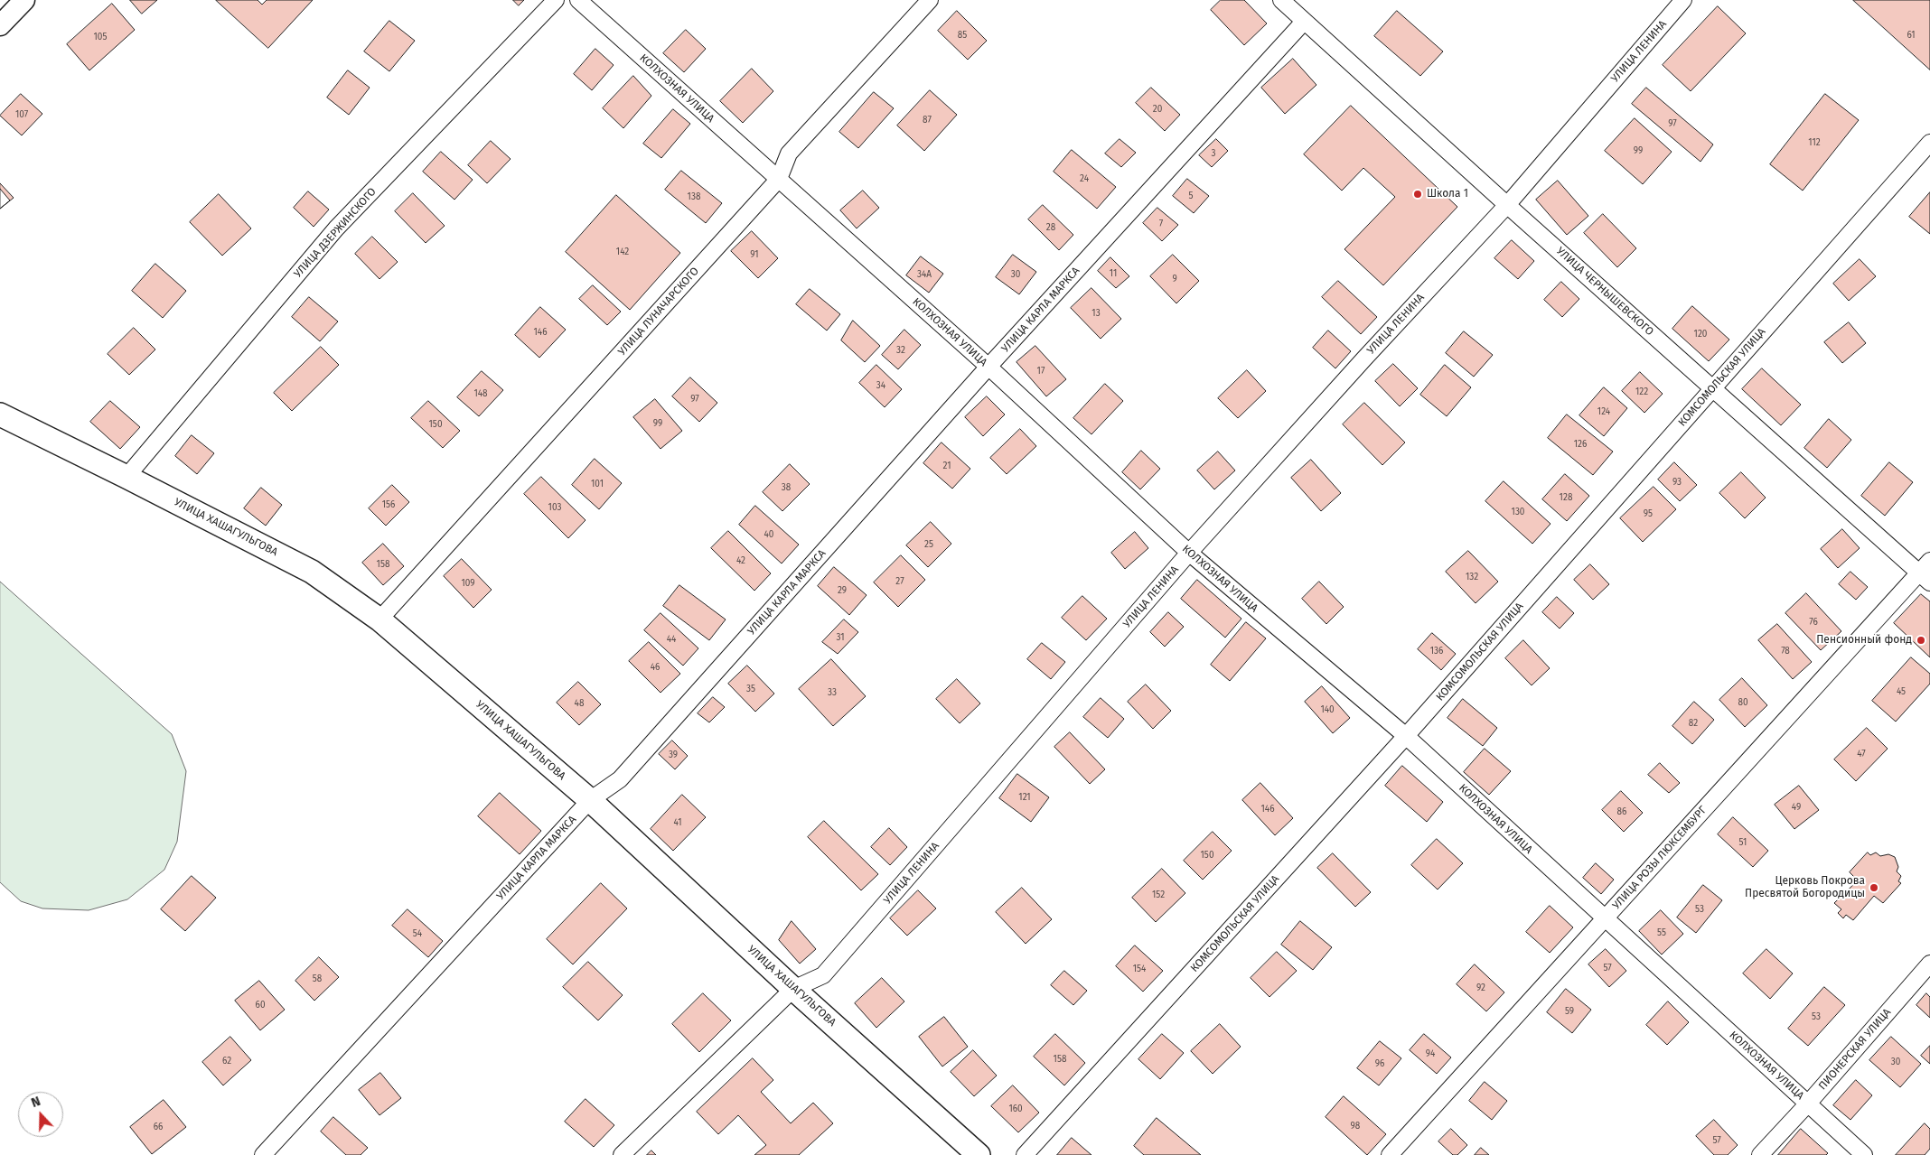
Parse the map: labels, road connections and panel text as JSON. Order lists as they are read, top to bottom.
{
  "streets": {
    "main road": ["УЛИЦА ХАШАГУЛЬГОВА"],
    "street": [
      "УЛИЦА ЛЕНИНА",
      "КОЛХОЗНАЯ УЛИЦА",
      "УЛИЦА ДЗЕРЖИНСКОГО",
      "УЛИЦА ЧЕРНЫШЕВСКОГО",
      "УЛИЦА КАРЛА МАРКСА",
      "УЛИЦА ЛУНАЧАРСКОГО",
      "КОМСОМОЛЬСКАЯ УЛИЦА",
      "УЛИЦА РОЗЫ ЛЮКСЕМБУРГ",
      "ПИОНЕРСКАЯ УЛИЦА"
    ]
  },
  "crossings": [
    ["УЛИЦА ЛЕНИНА", "КОЛХОЗНАЯ УЛИЦА"],
    ["УЛИЦА ЛЕНИНА", "УЛИЦА ЧЕРНЫШЕВСКОГО"],
    ["УЛИЦА ЛЕНИНА", "УЛИЦА ХАШАГУЛЬГОВА"],
    ["КОЛХОЗНАЯ УЛИЦА", "УЛИЦА КАРЛА МАРКСА"],
    ["КОЛХОЗНАЯ УЛИЦА", "УЛИЦА ЛУНАЧАРСКОГО"],
    ["КОЛХОЗНАЯ УЛИЦА", "КОМСОМОЛЬСКАЯ УЛИЦА"],
    ["КОЛХОЗНАЯ УЛИЦА", "УЛИЦА РОЗЫ ЛЮКСЕМБУРГ"],
    ["КОЛХОЗНАЯ УЛИЦА", "ПИОНЕРСКАЯ УЛИЦА"],
    ["УЛИЦА ДЗЕРЖИНСКОГО", "УЛИЦА ХАШАГУЛЬГОВА"],
    ["УЛИЦА ЧЕРНЫШЕВСКОГО", "УЛИЦА КАРЛА МАРКСА"],
    ["УЛИЦА ЧЕРНЫШЕВСКОГО", "КОМСОМОЛЬСКАЯ УЛИЦА"],
    ["УЛИЦА ЧЕРНЫШЕВСКОГО", "УЛИЦА РОЗЫ ЛЮКСЕМБУРГ"],
    ["УЛИЦА КАРЛА МАРКСА", "УЛИЦА ХАШАГУЛЬГОВА"],
    ["УЛИЦА ЛУНАЧАРСКОГО", "УЛИЦА ХАШАГУЛЬГОВА"]
  ],
  "places": ["Школа 1", "Пенсионный фонд", "Церковь Покрова Пресвятой Богородицы"],
  "house_numbers": [
    "85",
    "61",
    "105",
    "20",
    "107",
    "87",
    "97",
    "112",
    "99",
    "3",
    "24",
    "5",
    "138",
    "7",
    "28",
    "142",
    "91",
    "11",
    "34А",
    "30",
    "9",
    "13",
    "146",
    "120",
    "32",
    "17",
    "34",
    "122",
    "148",
    "97",
    "124",
    "99",
    "150",
    "126",
    "21",
    "93",
    "101",
    "38",
    "128",
    "156",
    "103",
    "130",
    "95",
    "40",
    "25",
    "42",
    "158",
    "132",
    "27",
    "109",
    "29",
    "76",
    "31",
    "44",
    "136",
    "78",
    "46",
    "35",
    "45",
    "33",
    "80",
    "48",
    "140",
    "82",
    "47",
    "39",
    "121",
    "49",
    "146",
    "86",
    "41",
    "51",
    "150",
    "152",
    "53",
    "55",
    "54",
    "57",
    "154",
    "58",
    "92",
    "60",
    "59",
    "53",
    "94",
    "158",
    "62",
    "30",
    "96",
    "160",
    "98",
    "66",
    "57"
  ],
  "north": "top"
}
